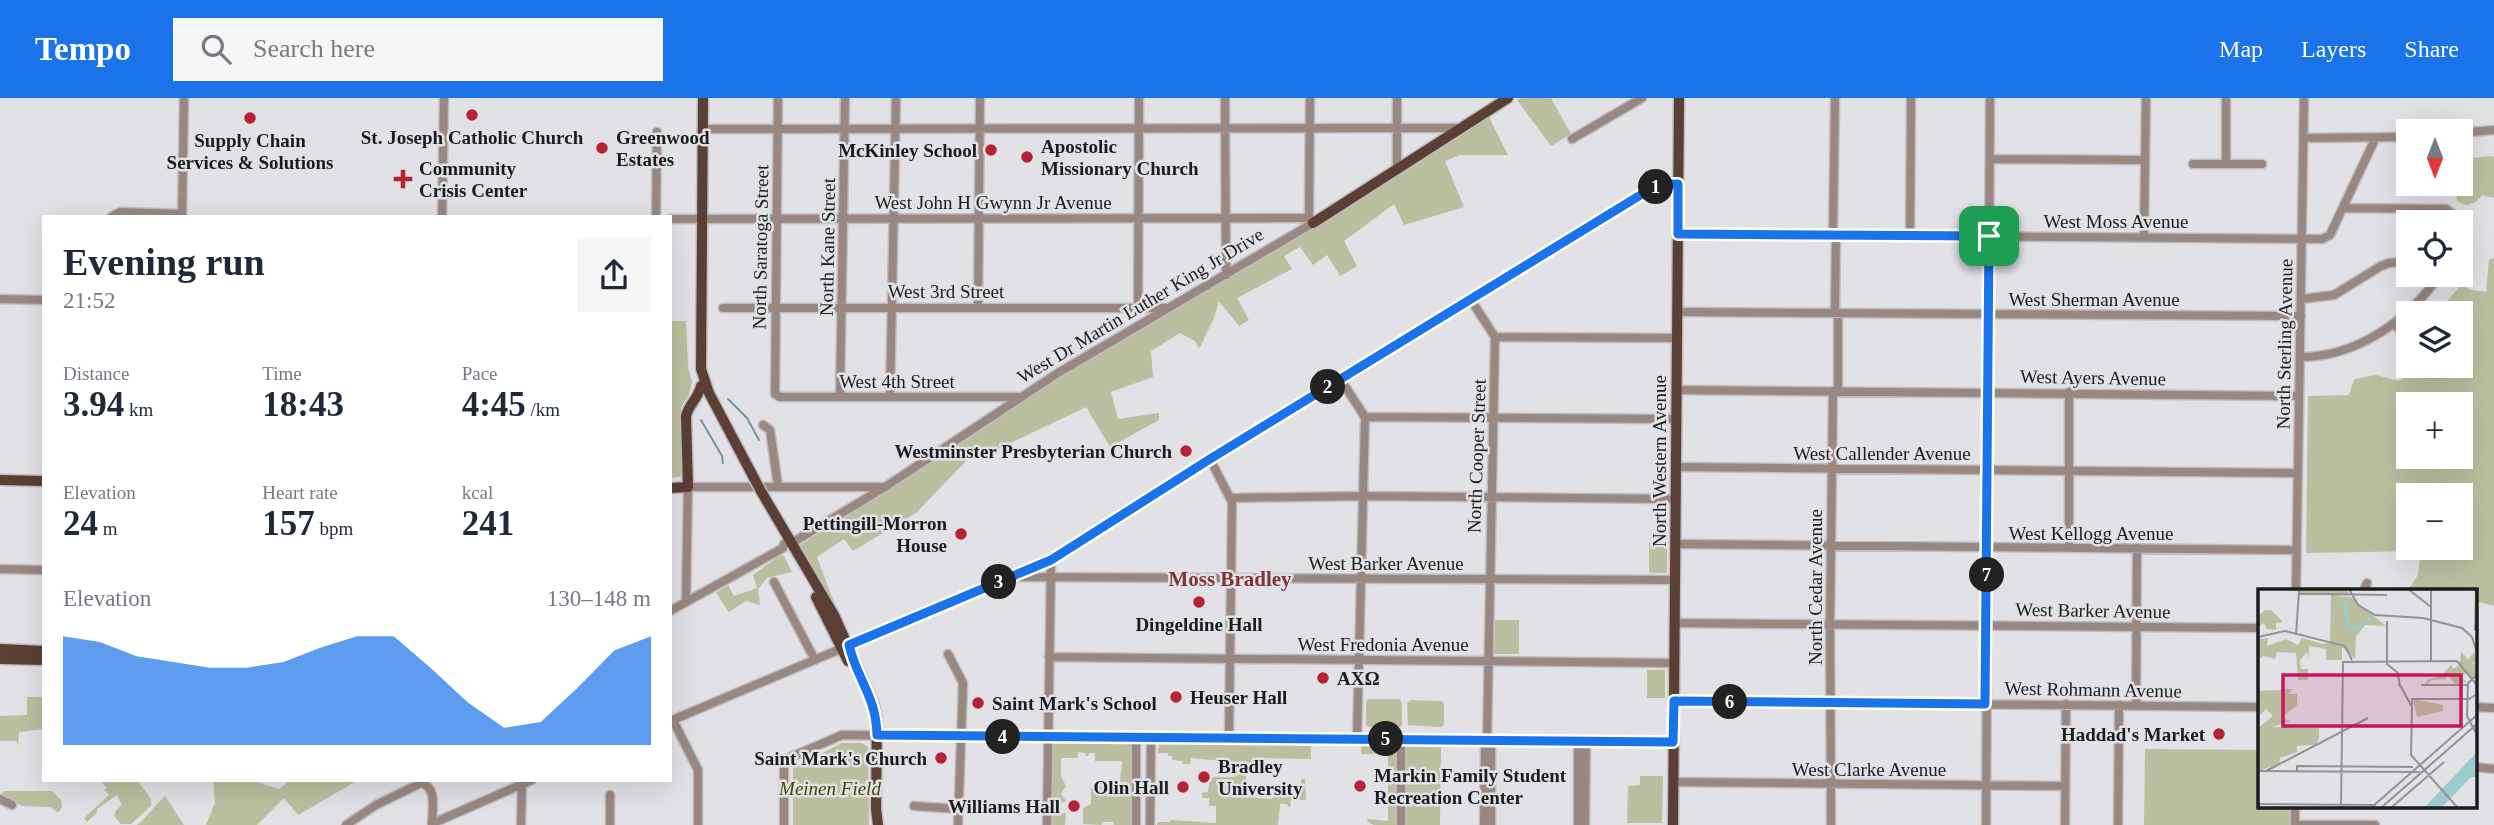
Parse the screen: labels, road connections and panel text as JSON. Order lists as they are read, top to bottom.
{
  "streets": {
    "main road": ["West Dr Martin Luther King Jr Drive", "North Western Avenue"],
    "street": [
      "West John H Gwynn Jr Avenue",
      "West Moss Avenue",
      "North Saratoga Street",
      "North Kane Street",
      "West 3rd Street",
      "West Sherman Avenue",
      "North Sterling Avenue",
      "West Ayers Avenue",
      "West 4th Street",
      "West Callender Avenue",
      "North Cooper Street",
      "West Kellogg Avenue",
      "West Barker Avenue",
      "North Cedar Avenue",
      "West Fredonia Avenue",
      "West Rohmann Avenue",
      "West Clarke Avenue"
    ]
  },
  "crossings": [
    ["West John H Gwynn Jr Avenue", "North Saratoga Street"],
    ["West John H Gwynn Jr Avenue", "North Kane Street"],
    ["West John H Gwynn Jr Avenue", "West Dr Martin Luther King Jr Drive"],
    ["West Moss Avenue", "North Sterling Avenue"],
    ["West Moss Avenue", "North Western Avenue"],
    ["West Moss Avenue", "North Cedar Avenue"],
    ["North Saratoga Street", "West 3rd Street"],
    ["North Saratoga Street", "West 4th Street"],
    ["North Kane Street", "West 3rd Street"],
    ["North Kane Street", "West 4th Street"],
    ["West 3rd Street", "West Dr Martin Luther King Jr Drive"],
    ["West Sherman Avenue", "North Sterling Avenue"],
    ["West Sherman Avenue", "North Western Avenue"],
    ["West Sherman Avenue", "North Cedar Avenue"],
    ["West Dr Martin Luther King Jr Drive", "West 4th Street"],
    ["North Sterling Avenue", "West Ayers Avenue"],
    ["North Sterling Avenue", "West Callender Avenue"],
    ["North Sterling Avenue", "West Kellogg Avenue"],
    ["West Ayers Avenue", "North Western Avenue"],
    ["West Ayers Avenue", "North Cedar Avenue"],
    ["West Callender Avenue", "North Western Avenue"],
    ["West Callender Avenue", "North Cedar Avenue"],
    ["North Cooper Street", "West Barker Avenue"],
    ["North Cooper Street", "West Fredonia Avenue"],
    ["North Western Avenue", "West Kellogg Avenue"],
    ["North Western Avenue", "West Barker Avenue"],
    ["North Western Avenue", "West Fredonia Avenue"],
    ["North Western Avenue", "West Rohmann Avenue"],
    ["North Western Avenue", "West Clarke Avenue"],
    ["West Kellogg Avenue", "North Cedar Avenue"],
    ["West Barker Avenue", "North Cedar Avenue"],
    ["North Cedar Avenue", "West Rohmann Avenue"],
    ["North Cedar Avenue", "West Clarke Avenue"]
  ],
  "districts": ["Moss Bradley"],
  "parks": ["Meinen Field"],
  "places": {
    "other": [
      "St. Joseph Catholic Church",
      "Supply Chain Services & Solutions",
      "Greenwood Estates",
      "McKinley School",
      "Apostolic Missionary Church",
      "Westminster Presbyterian Church",
      "Pettingill-Morron House",
      "Dingeldine Hall",
      "ΑΧΩ",
      "Heuser Hall",
      "Saint Mark's School",
      "Haddad's Market",
      "Saint Mark's Church",
      "Bradley University",
      "Markin Family Student Recreation Center",
      "Olin Hall",
      "Williams Hall"
    ],
    "health": ["Community Crisis Center"]
  },
  "north": "bottom",
  "page": {
    "header": "Tempo",
    "search": "Search here",
    "nav": ["Map", "Layers", "Share"],
    "map_buttons": ["+", "−"],
    "pins": [
      "1",
      "2",
      "7",
      "3",
      "6",
      "4",
      "5"
    ],
    "heading": ["Evening run", "21:52"],
    "stats": [
      ["Distance", "3.94 km"],
      ["Time", "18:43"],
      ["Pace", "4:45 /km"],
      ["Elevation", "24 m"],
      ["Heart rate", "157 bpm"],
      ["kcal", "241"]
    ],
    "chart": ["Elevation", "130–148 m"]
  }
}
